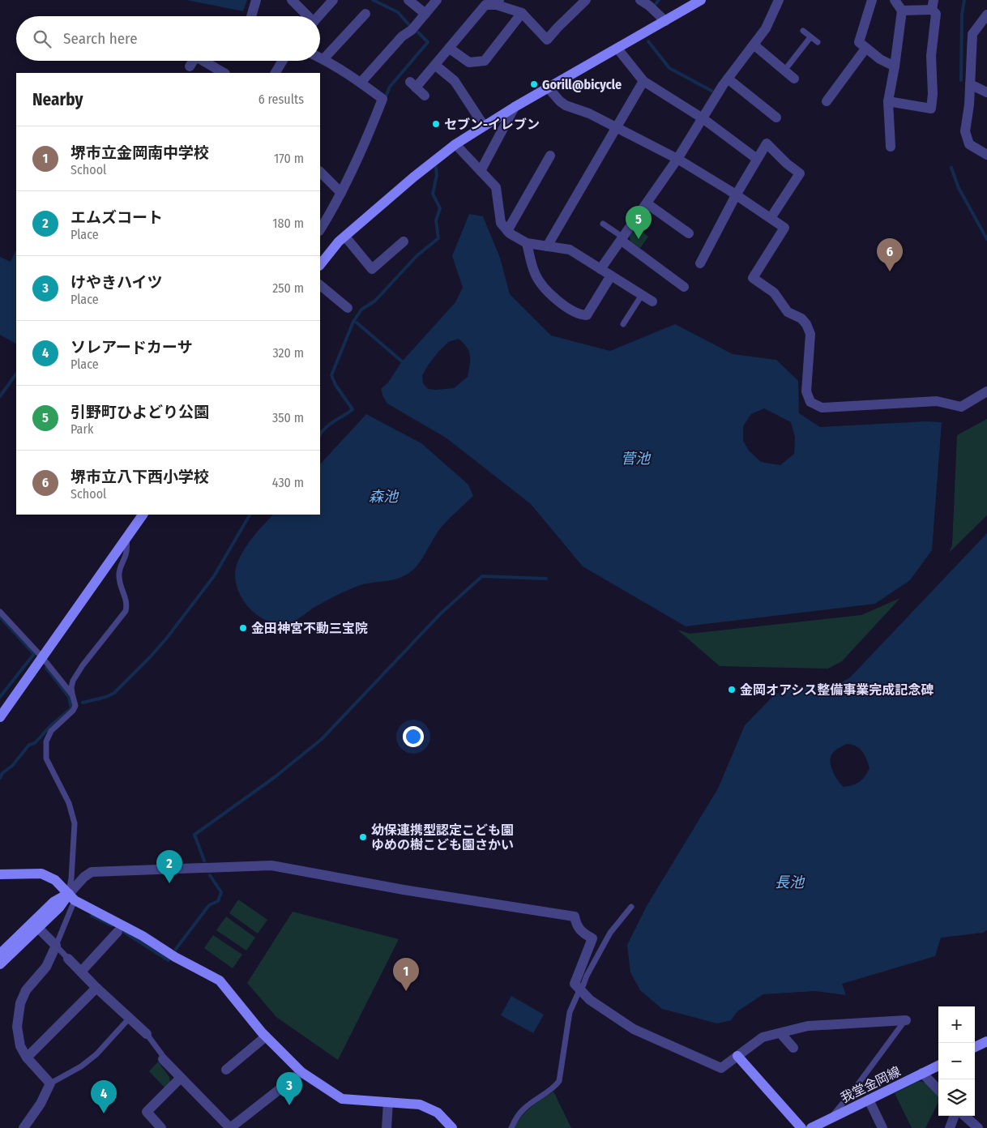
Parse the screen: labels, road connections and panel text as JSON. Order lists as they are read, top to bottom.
{
  "streets": {
    "street": ["我堂金岡線"]
  },
  "water": ["菅池", "森池", "長池"],
  "places": [
    "Gorill@bicycle",
    "セブン-イレブン",
    "金田神宮不動三宝院",
    "金岡オアシス整備事業完成記念碑",
    "幼保連携型認定こども園 ゆめの樹こども園さかい"
  ],
  "page": {
    "search": "Search here",
    "heading": ["Nearby", "6 results"],
    "list": [
      {
        "mark": "1",
        "name": "堺市立金岡南中学校",
        "note": "School",
        "value": "170 m"
      },
      {
        "mark": "2",
        "name": "エムズコート",
        "note": "Place",
        "value": "180 m"
      },
      {
        "mark": "3",
        "name": "けやきハイツ",
        "note": "Place",
        "value": "250 m"
      },
      {
        "mark": "4",
        "name": "ソレアードカーサ",
        "note": "Place",
        "value": "320 m"
      },
      {
        "mark": "5",
        "name": "引野町ひよどり公園",
        "note": "Park",
        "value": "350 m"
      },
      {
        "mark": "6",
        "name": "堺市立八下西小学校",
        "note": "School",
        "value": "430 m"
      }
    ],
    "pins": [
      "5",
      "6",
      "2",
      "1",
      "3",
      "4"
    ],
    "map_buttons": ["+", "−"]
  }
}
